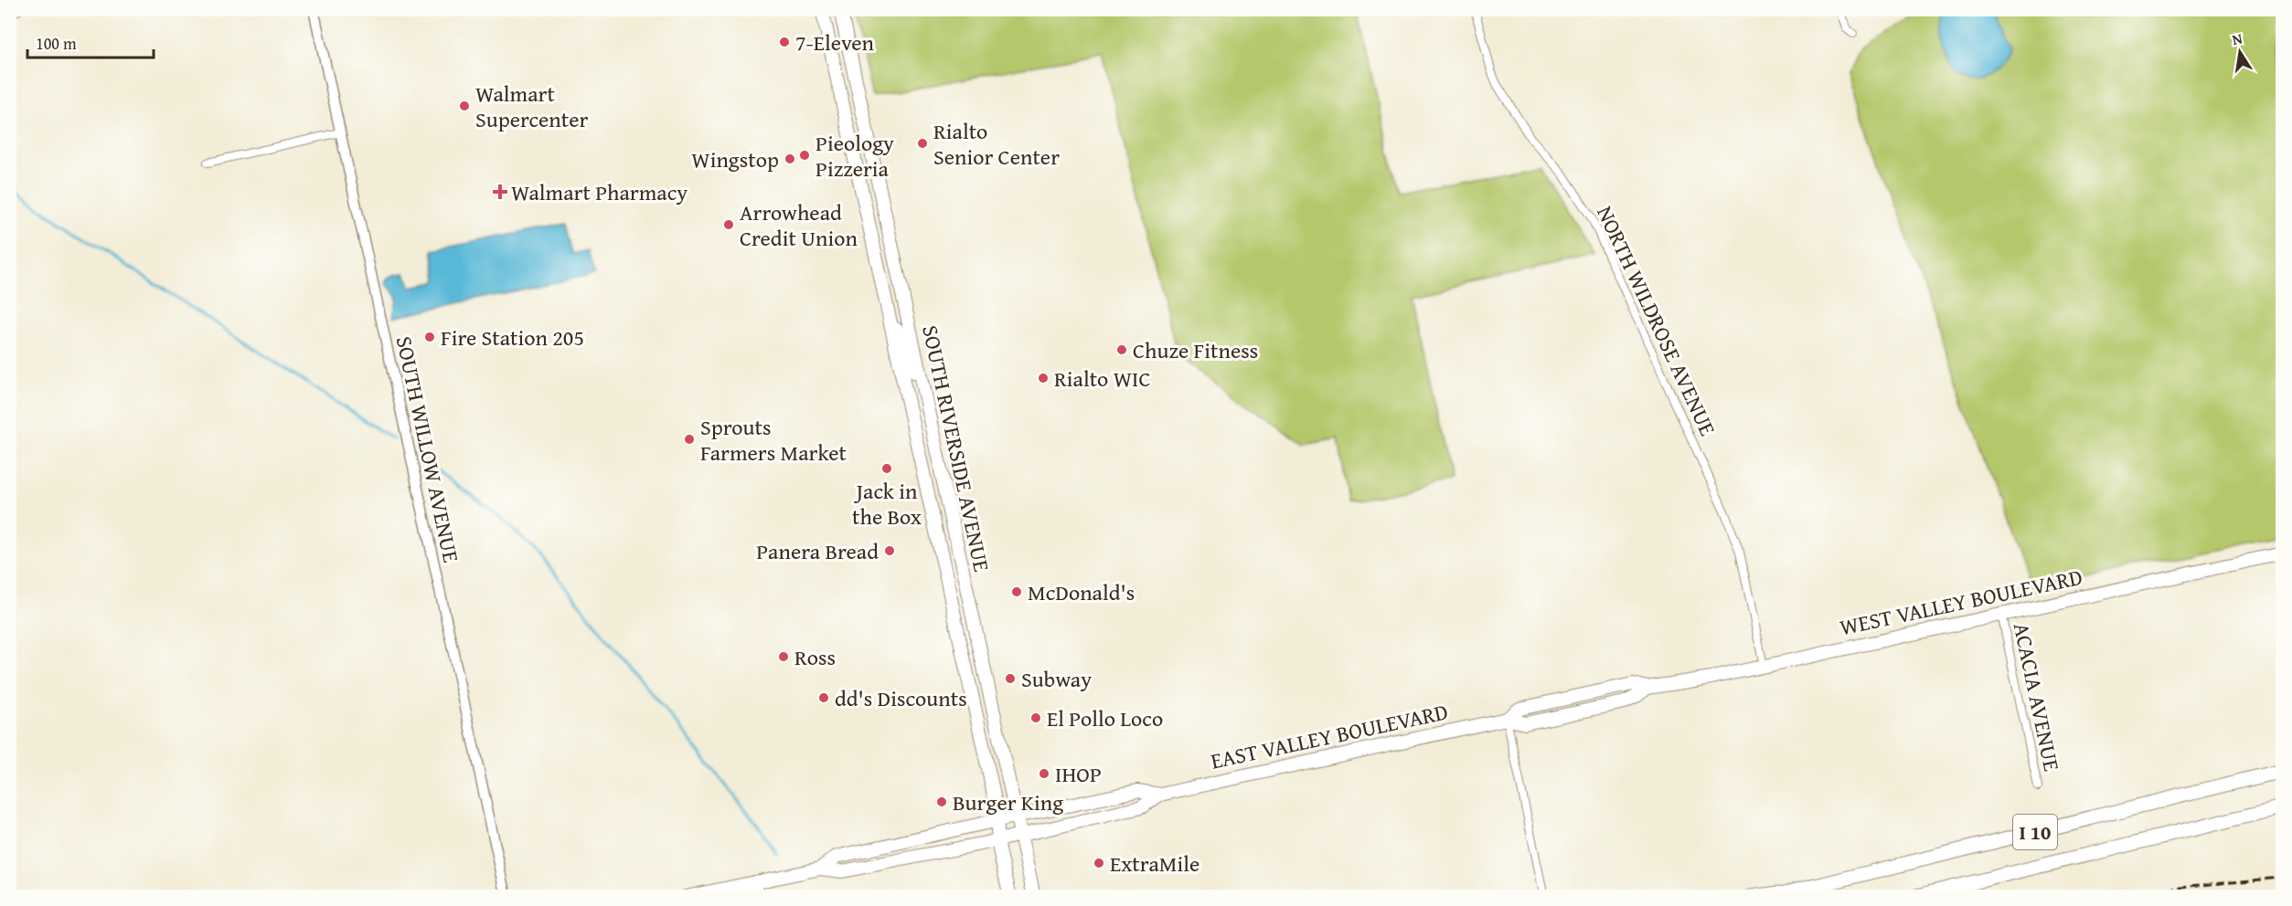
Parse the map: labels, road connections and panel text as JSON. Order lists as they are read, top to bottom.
{
  "streets": {
    "highway": ["I 10"],
    "main road": ["SOUTH RIVERSIDE AVENUE", "WEST VALLEY BOULEVARD", "EAST VALLEY BOULEVARD"],
    "street": ["NORTH WILDROSE AVENUE", "SOUTH WILLOW AVENUE", "ACACIA AVENUE"]
  },
  "crossings": [
    ["NORTH WILDROSE AVENUE", "WEST VALLEY BOULEVARD"],
    ["SOUTH RIVERSIDE AVENUE", "EAST VALLEY BOULEVARD"],
    ["WEST VALLEY BOULEVARD", "ACACIA AVENUE"],
    ["WEST VALLEY BOULEVARD", "EAST VALLEY BOULEVARD"]
  ],
  "places": {
    "other": [
      "7-Eleven",
      "Walmart Supercenter",
      "Rialto Senior Center",
      "Pieology Pizzeria",
      "Wingstop",
      "Arrowhead Credit Union",
      "Fire Station 205",
      "Chuze Fitness",
      "Rialto WIC",
      "Sprouts Farmers Market",
      "Jack in the Box",
      "Panera Bread",
      "McDonald's",
      "Ross",
      "Subway",
      "dd's Discounts",
      "El Pollo Loco",
      "IHOP",
      "Burger King",
      "ExtraMile"
    ],
    "health": ["Walmart Pharmacy"]
  },
  "scale_bar": "100 m",
  "north": "top"
}
